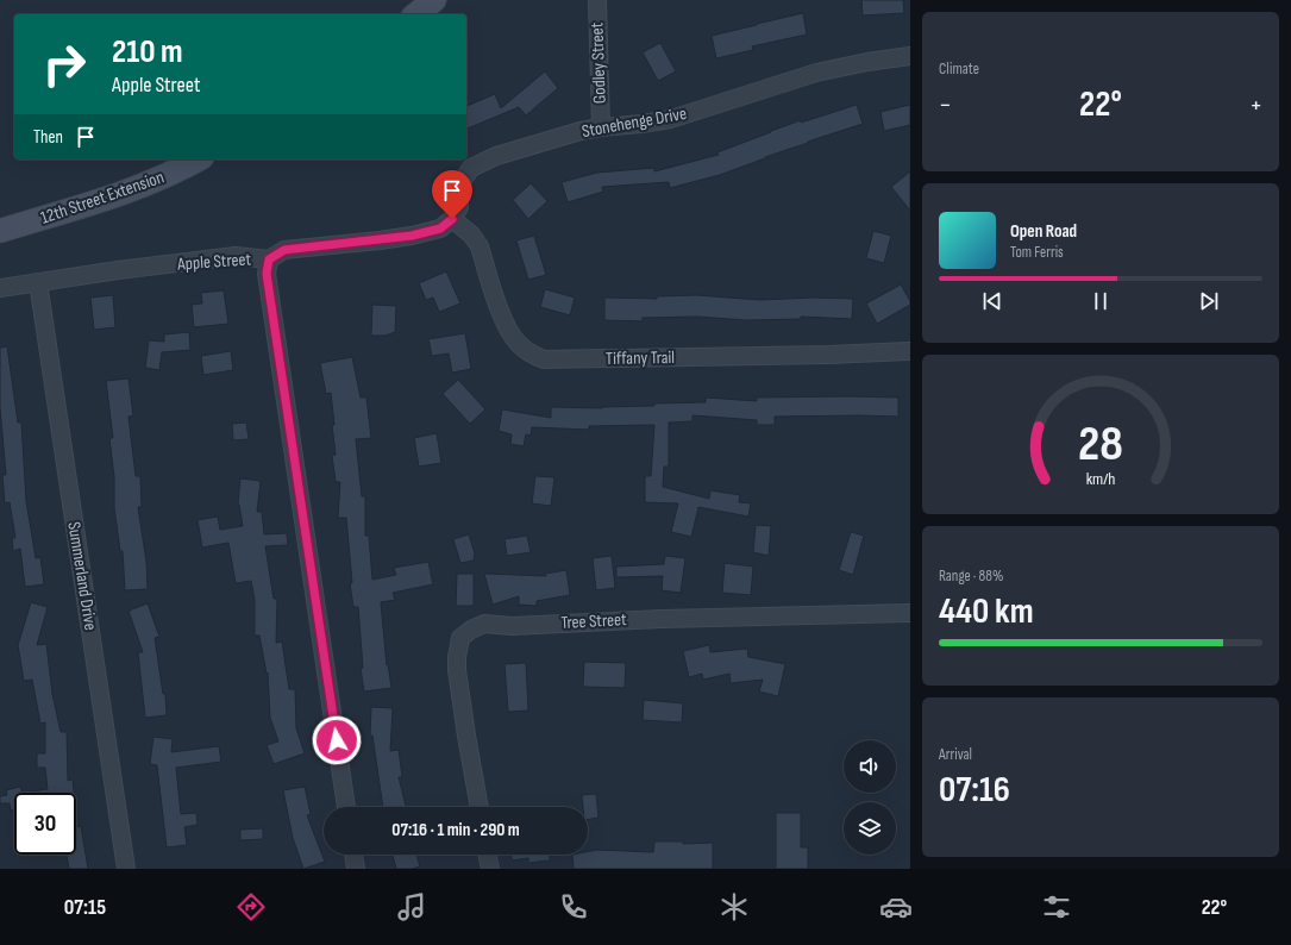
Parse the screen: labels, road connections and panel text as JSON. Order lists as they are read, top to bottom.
{
  "streets": {
    "main road": ["12th Street Extension"],
    "street": [
      "Godley Street",
      "Stonehenge Drive",
      "Apple Street",
      "Tiffany Trail",
      "Summerland Drive",
      "Tree Street"
    ]
  },
  "crossings": [
    ["Godley Street", "Stonehenge Drive"],
    ["Stonehenge Drive", "Apple Street"],
    ["Stonehenge Drive", "Tiffany Trail"],
    ["Apple Street", "Tiffany Trail"],
    ["Apple Street", "Summerland Drive"]
  ],
  "page": {
    "tile": [
      "Climate",
      ["Range · 88%", "440 km"],
      ["Arrival", "07:16"]
    ],
    "turn": ["210 m", "Apple Street"],
    "heat": ["−", "22°", "+"],
    "then": "Then",
    "song": ["Open Road", "Tom Ferris"],
    "limit": "30",
    "trip": "07:16 · 1 min · 290 m",
    "tabs": ["07:15", "22°"],
    "gauge": ["28", "km/h"]
  }
}
